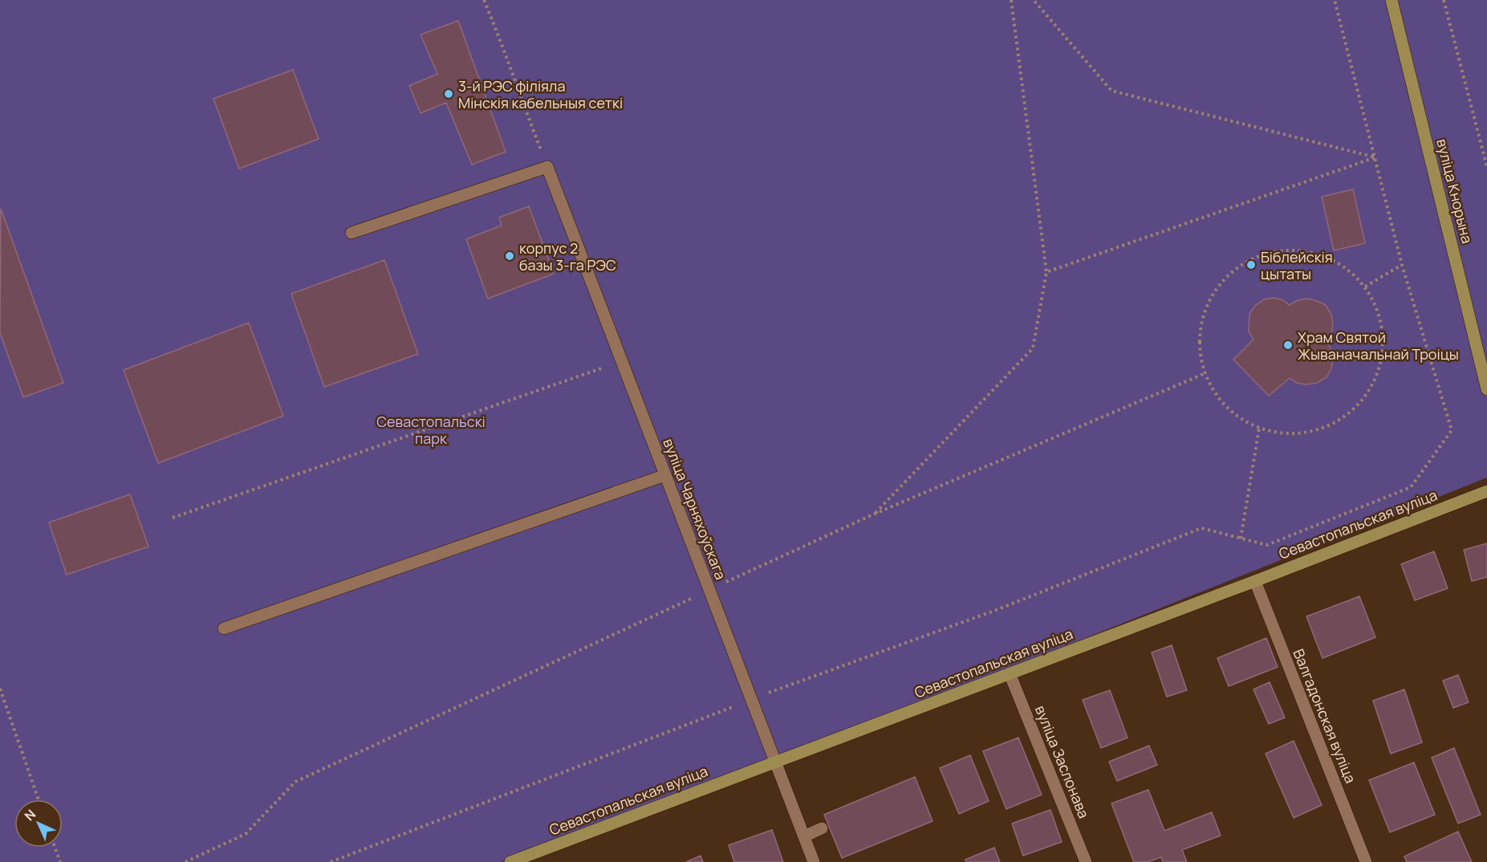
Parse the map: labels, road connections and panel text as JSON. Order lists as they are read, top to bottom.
{
  "streets": {
    "street": [
      "вуліца Кнорына",
      "вуліца Чарняхоўскага",
      "Севастопальская вуліца",
      "Валгадонская вуліца",
      "вуліца Заслонава"
    ]
  },
  "crossings": [
    ["вуліца Чарняхоўскага", "Севастопальская вуліца"],
    ["Севастопальская вуліца", "Валгадонская вуліца"],
    ["Севастопальская вуліца", "вуліца Заслонава"]
  ],
  "parks": ["Севастопальскі парк"],
  "places": [
    "3-й РЭС філіяла Мінскія кабельныя сеткі",
    "корпус 2 базы 3-га РЭС",
    "Біблейскія цытаты",
    "Храм Святой Жываначальнай Троіцы"
  ],
  "north": "top left"
}
